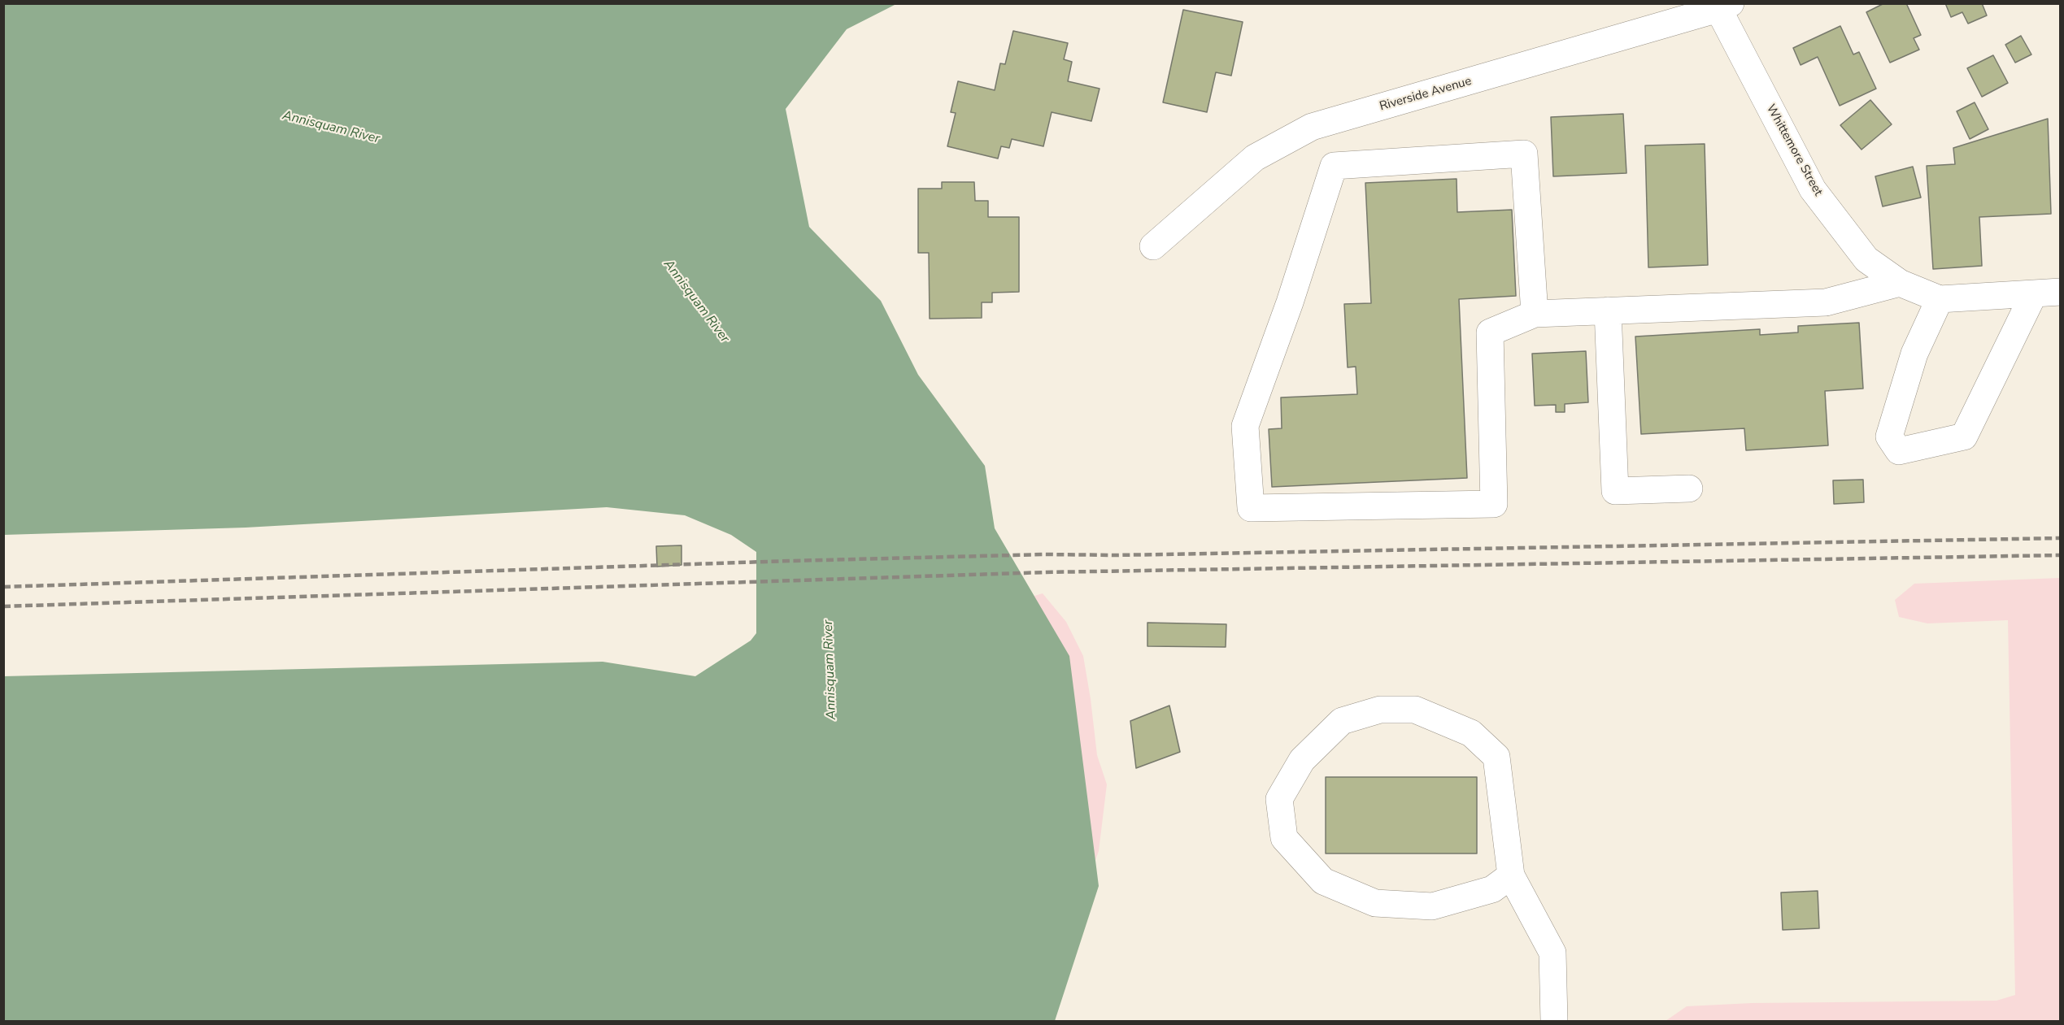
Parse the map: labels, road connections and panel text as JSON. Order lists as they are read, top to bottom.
{
  "streets": {
    "street": ["Riverside Avenue", "Whittemore Street"]
  },
  "crossings": [
    ["Riverside Avenue", "Whittemore Street"]
  ],
  "water": ["Annisquam River"]
}
